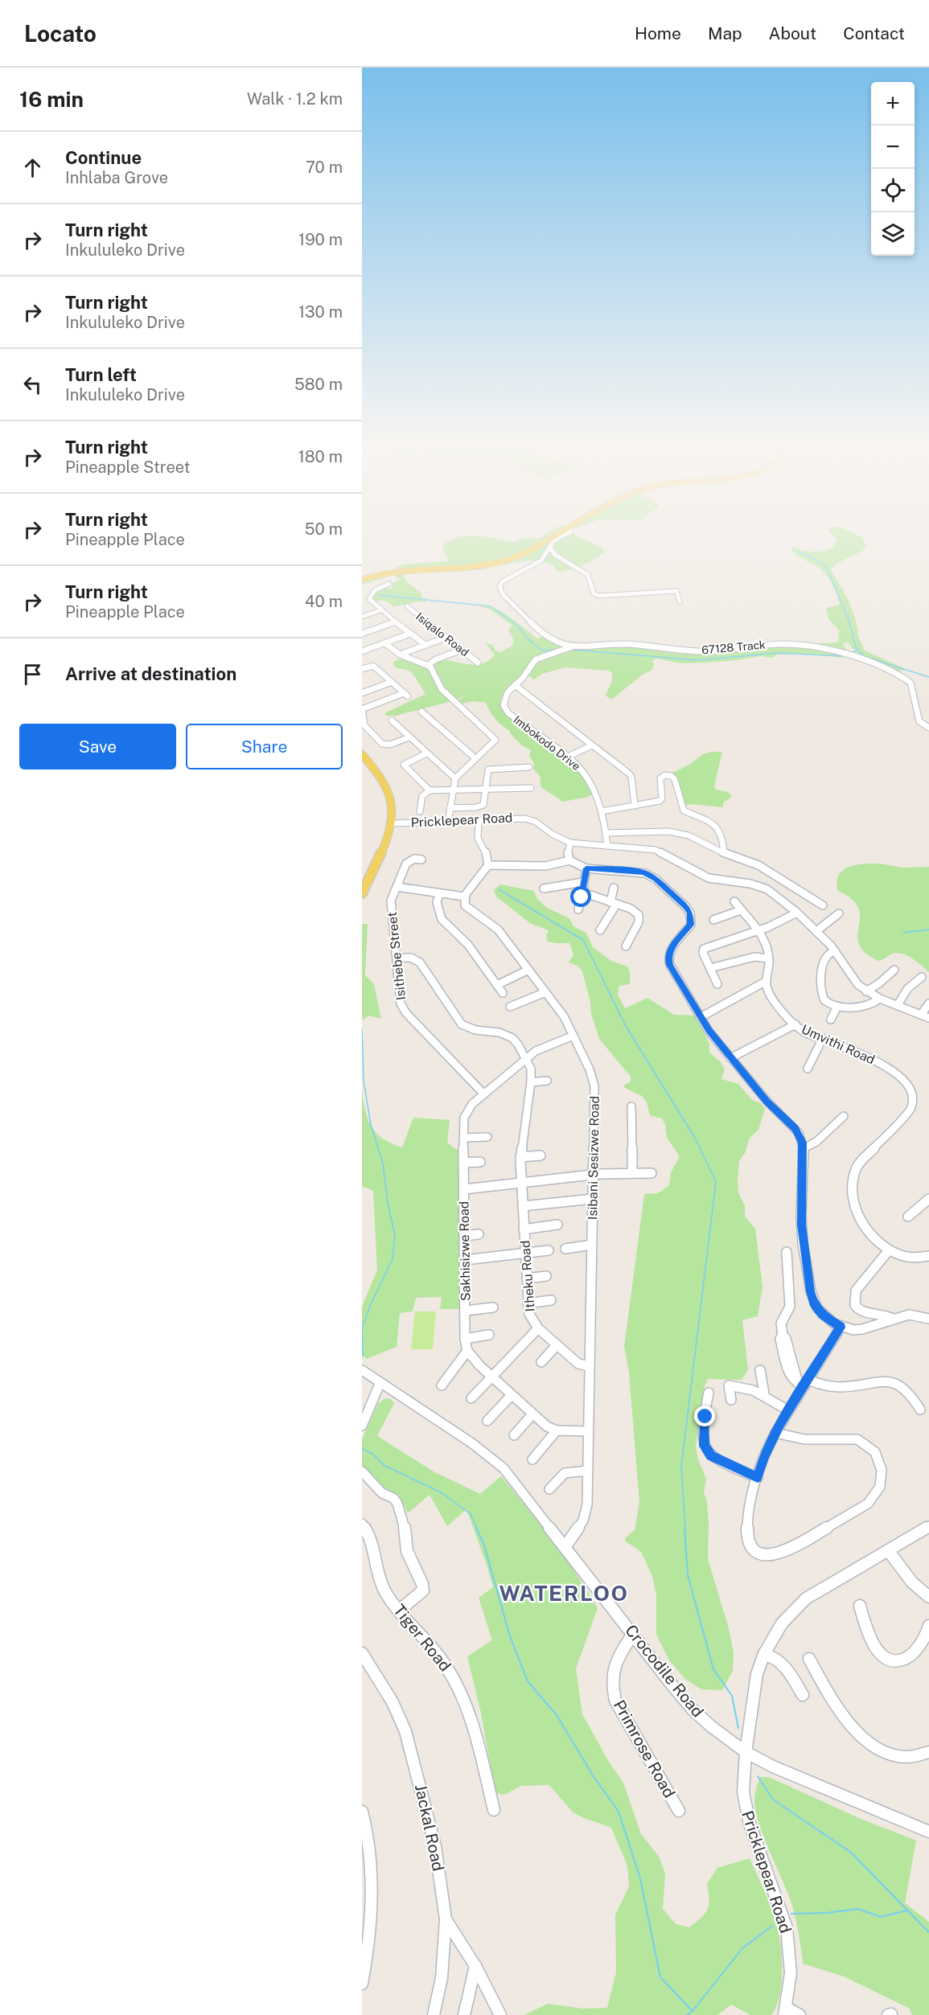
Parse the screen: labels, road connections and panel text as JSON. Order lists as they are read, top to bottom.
{
  "streets": {
    "street": [
      "Isiqalo Road",
      "67128 Track",
      "Imbokodo Drive",
      "Pricklepear Road",
      "Isithebe Street",
      "Umvithi Road",
      "Isibani Sesizwe Road",
      "Sakhisizwe Road",
      "Itheku Road",
      "Tiger Road",
      "Crocodile Road",
      "Primrose Road",
      "Jackal Road"
    ]
  },
  "crossings": [
    ["67128 Track", "Imbokodo Drive"],
    ["Imbokodo Drive", "Pricklepear Road"],
    ["Pricklepear Road", "Crocodile Road"],
    ["Isithebe Street", "Sakhisizwe Road"],
    ["Isithebe Street", "Itheku Road"],
    ["Isibani Sesizwe Road", "Sakhisizwe Road"],
    ["Isibani Sesizwe Road", "Itheku Road"],
    ["Isibani Sesizwe Road", "Crocodile Road"],
    ["Sakhisizwe Road", "Itheku Road"],
    ["Crocodile Road", "Primrose Road"]
  ],
  "districts": ["WATERLOO"],
  "page": {
    "header": "Locato",
    "nav": [
      "Home",
      "Map",
      "About",
      "Contact"
    ],
    "heading": ["16 min", "Walk · 1.2 km"],
    "map_buttons": ["+", "−"],
    "list": [
      ["Continue", "Inhlaba Grove", "70 m"],
      ["Turn right", "Inkululeko Drive", "190 m"],
      ["Turn right", "Inkululeko Drive", "130 m"],
      ["Turn left", "Inkululeko Drive", "580 m"],
      ["Turn right", "Pineapple Street", "180 m"],
      ["Turn right", "Pineapple Place", "50 m"],
      ["Turn right", "Pineapple Place", "40 m"],
      "Arrive at destination"
    ],
    "buttons": ["Save", "Share"]
  }
}
